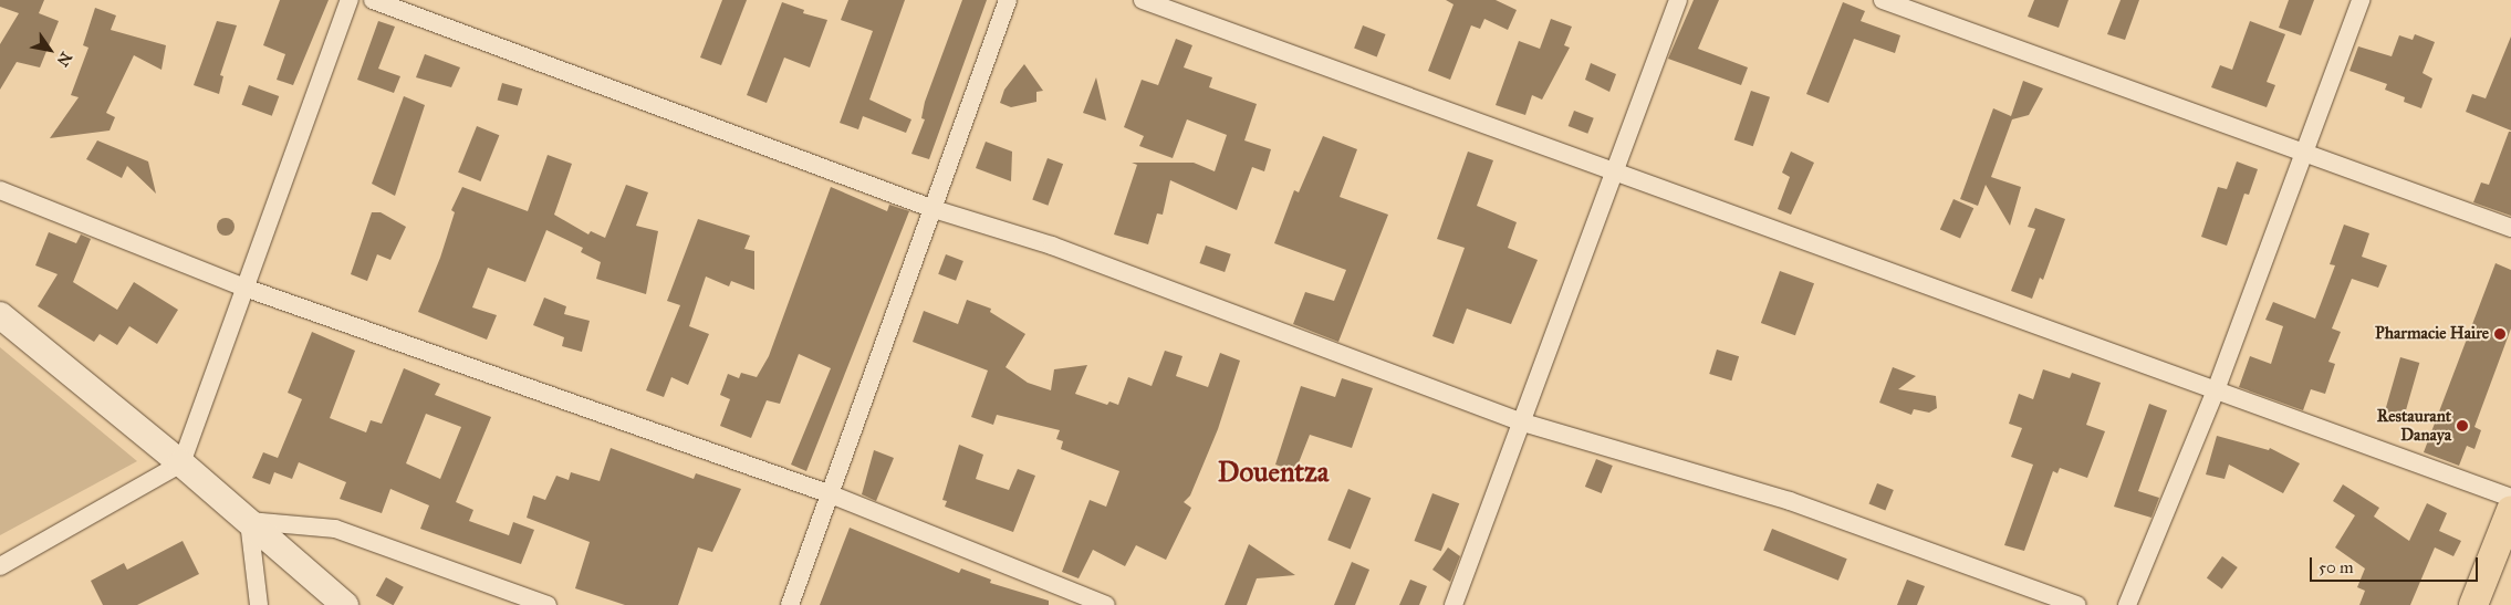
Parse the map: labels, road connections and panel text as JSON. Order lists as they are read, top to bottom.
{
  "districts": ["Douentza"],
  "places": ["Pharmacie Haire", "Restaurant Danaya"],
  "scale_bar": "50 m",
  "north": "bottom right"
}
